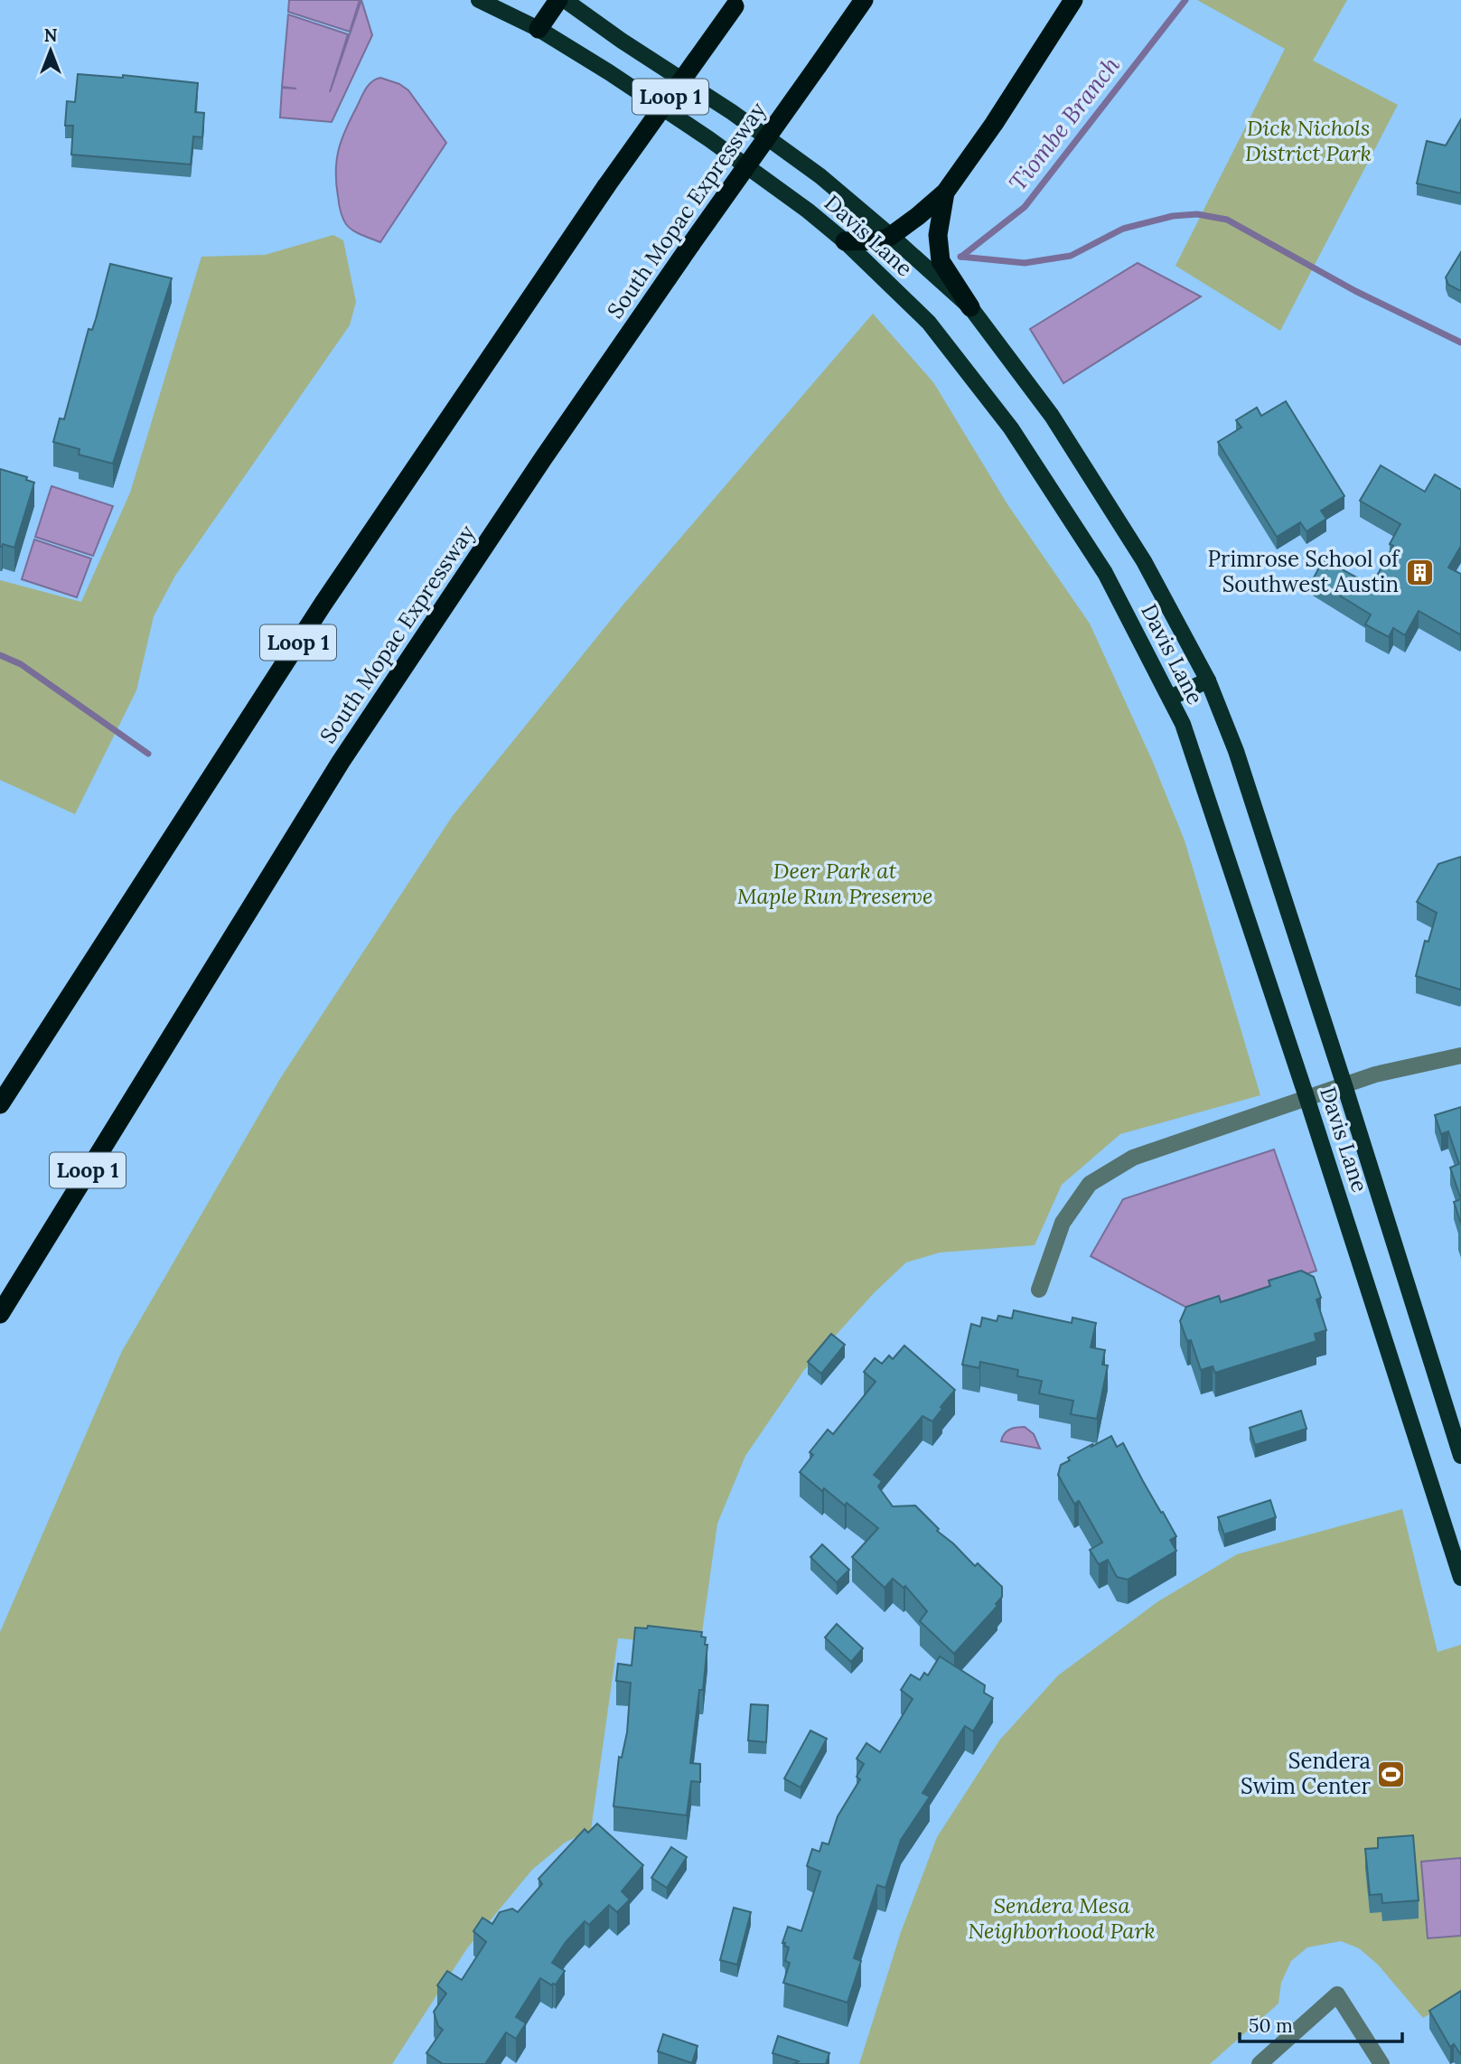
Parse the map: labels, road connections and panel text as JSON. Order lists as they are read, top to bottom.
{
  "streets": {
    "highway": ["Loop 1", "South Mopac Expressway"],
    "main road": ["Davis Lane"]
  },
  "water": ["Tiombe Branch"],
  "parks": ["Dick Nichols District Park", "Deer Park at Maple Run Preserve", "Sendera Mesa Neighborhood Park"],
  "places": {
    "building": ["Primrose School of Southwest Austin"],
    "sports": ["Sendera Swim Center"]
  },
  "scale_bar": "50 m",
  "north": "top"
}
